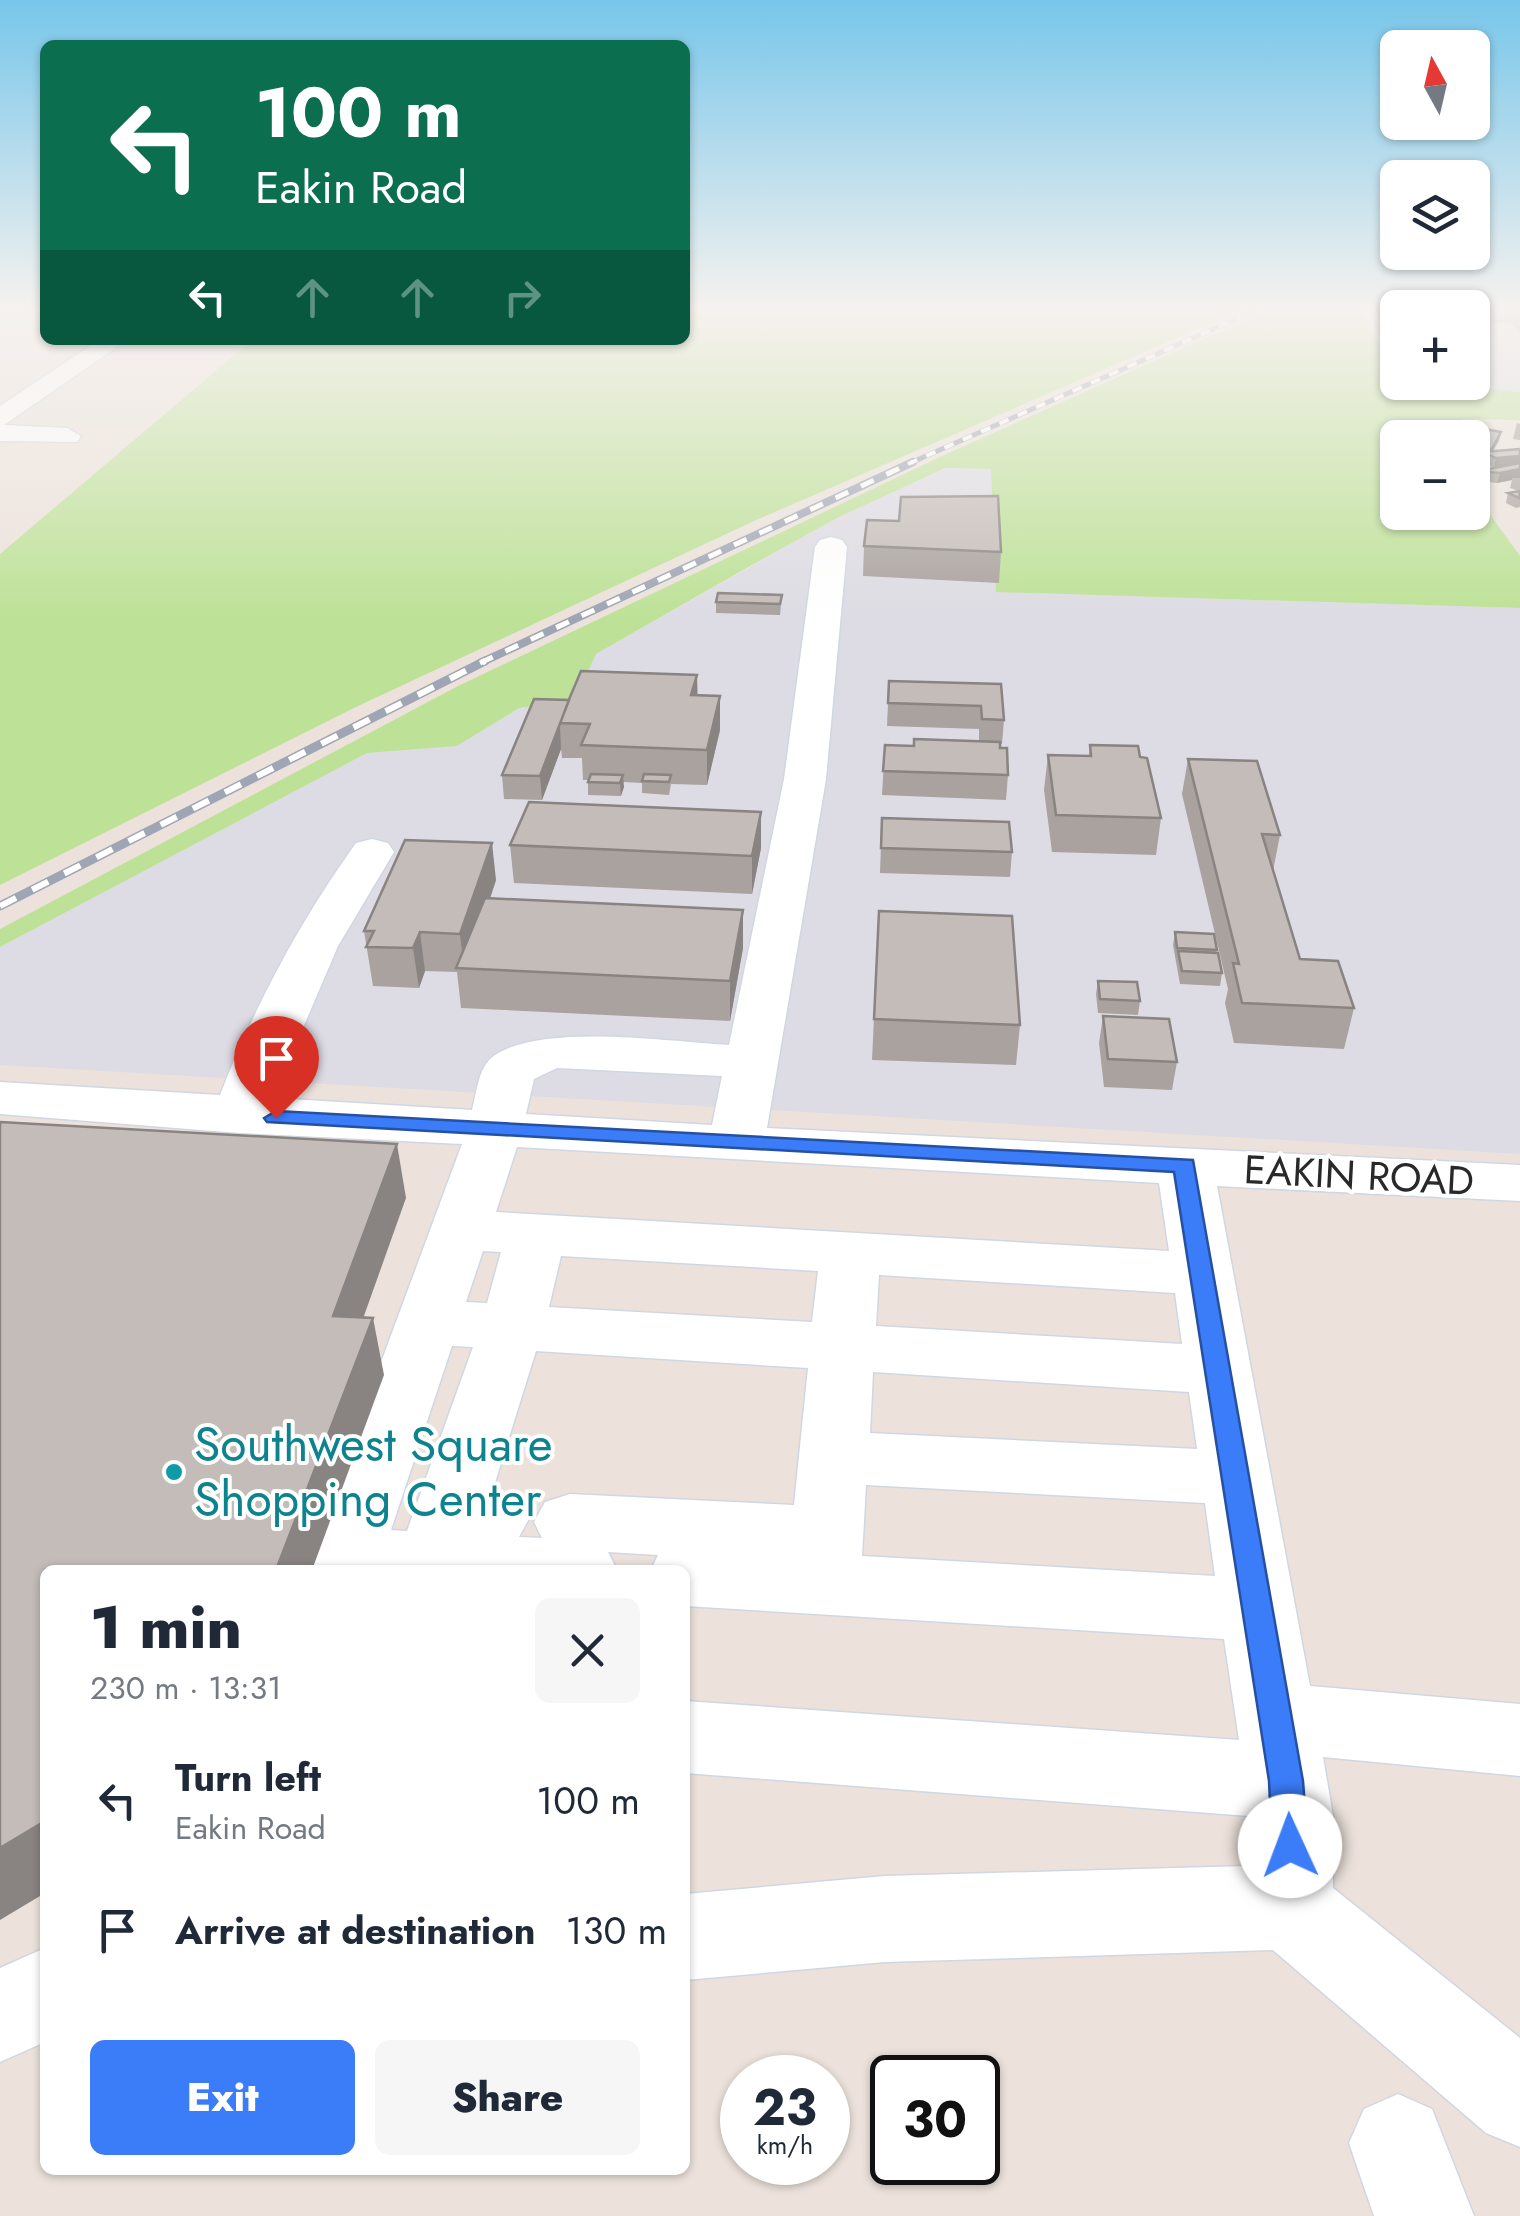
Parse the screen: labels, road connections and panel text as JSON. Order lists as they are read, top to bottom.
{
  "streets": {
    "street": ["EAKIN ROAD"]
  },
  "places": ["Southwest Square Shopping Center"],
  "north": "top",
  "page": {
    "map_buttons": ["+", "−"],
    "turn": ["100 m", "Eakin Road"],
    "heading": ["1 min", "230 m · 13:31"],
    "list": [
      {
        "name": "Turn left",
        "note": "Eakin Road",
        "value": "100 m"
      },
      {
        "name": "Arrive at destination",
        "value": "130 m"
      }
    ],
    "buttons": ["Exit", "Share"],
    "speed": "23 km/h",
    "limit": "30"
  }
}
